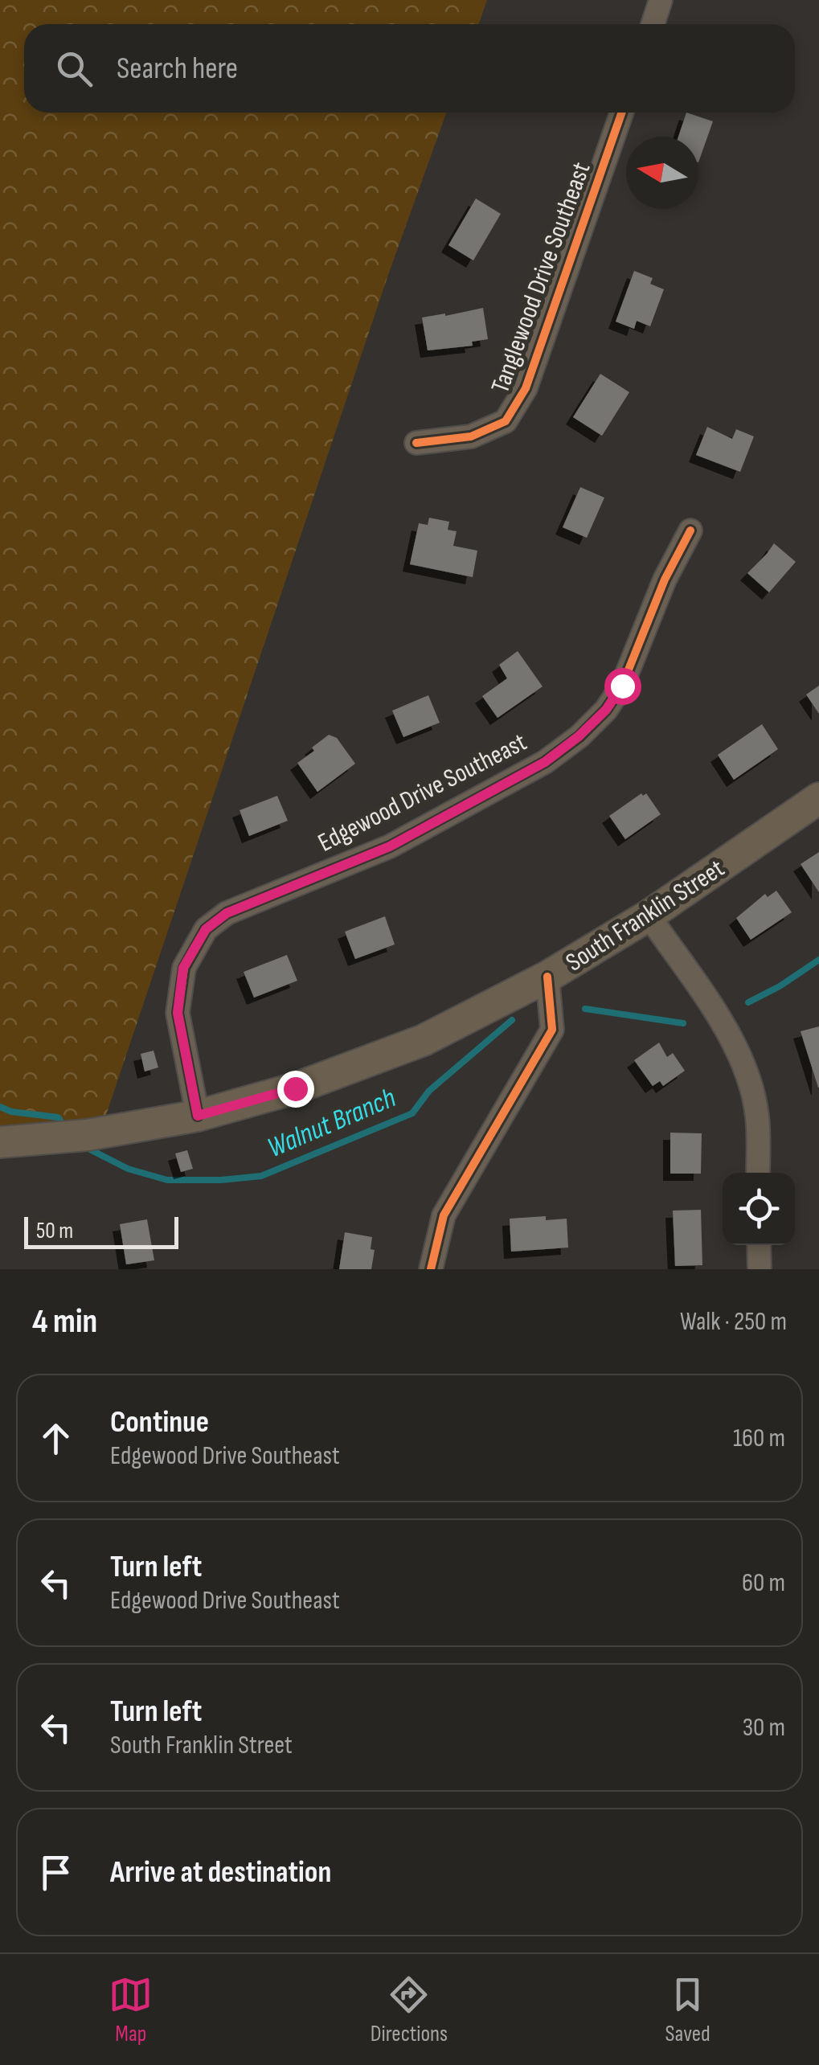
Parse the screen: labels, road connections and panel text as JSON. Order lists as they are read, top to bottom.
{
  "streets": {
    "main road": ["South Franklin Street"],
    "street": ["Tanglewood Drive Southeast", "Edgewood Drive Southeast"]
  },
  "crossings": [
    ["Edgewood Drive Southeast", "South Franklin Street"]
  ],
  "water": ["Walnut Branch"],
  "scale_bar": "50 m",
  "north": "left",
  "page": {
    "search": "Search here",
    "scale": "50 m",
    "heading": ["4 min", "Walk · 250 m"],
    "list": [
      ["Continue", "Edgewood Drive Southeast", "160 m"],
      ["Turn left", "Edgewood Drive Southeast", "60 m"],
      ["Turn left", "South Franklin Street", "30 m"],
      "Arrive at destination"
    ],
    "nav": ["Map", "Directions", "Saved"]
  }
}
